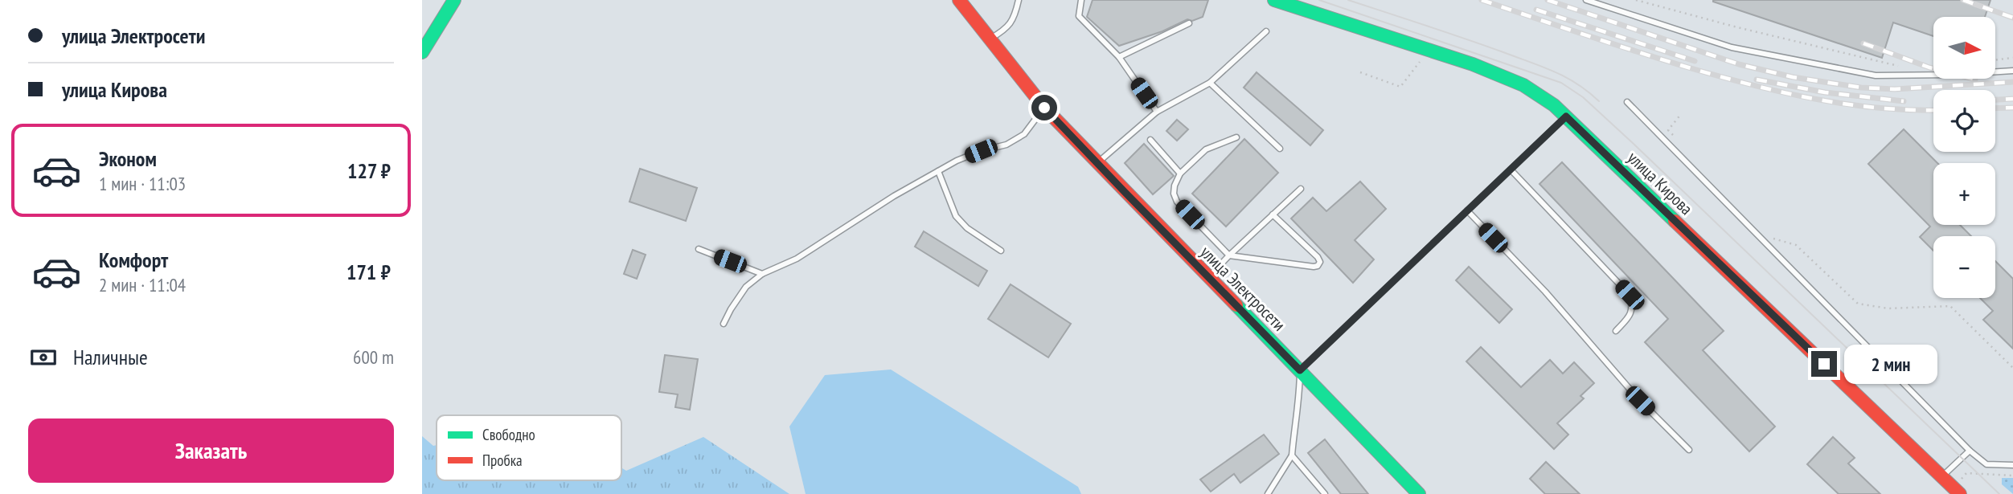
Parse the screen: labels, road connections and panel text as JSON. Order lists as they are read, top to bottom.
{
  "streets": {
    "main road": ["улица Кирова", "улица Электросети"]
  },
  "legend": ["Свободно", "Пробка"],
  "north": "right",
  "page": {
    "banner": ["улица Электросети", "улица Кирова"],
    "map_buttons": ["+", "−"],
    "list": [
      {
        "name": "Эконом",
        "note": "1 мин · 11:03",
        "value": "127 ₽"
      },
      {
        "name": "Комфорт",
        "note": "2 мин · 11:04",
        "value": "171 ₽"
      }
    ],
    "pay": ["Наличные", "600 m"],
    "bubble": "2 мин",
    "buttons": "Заказать"
  }
}
